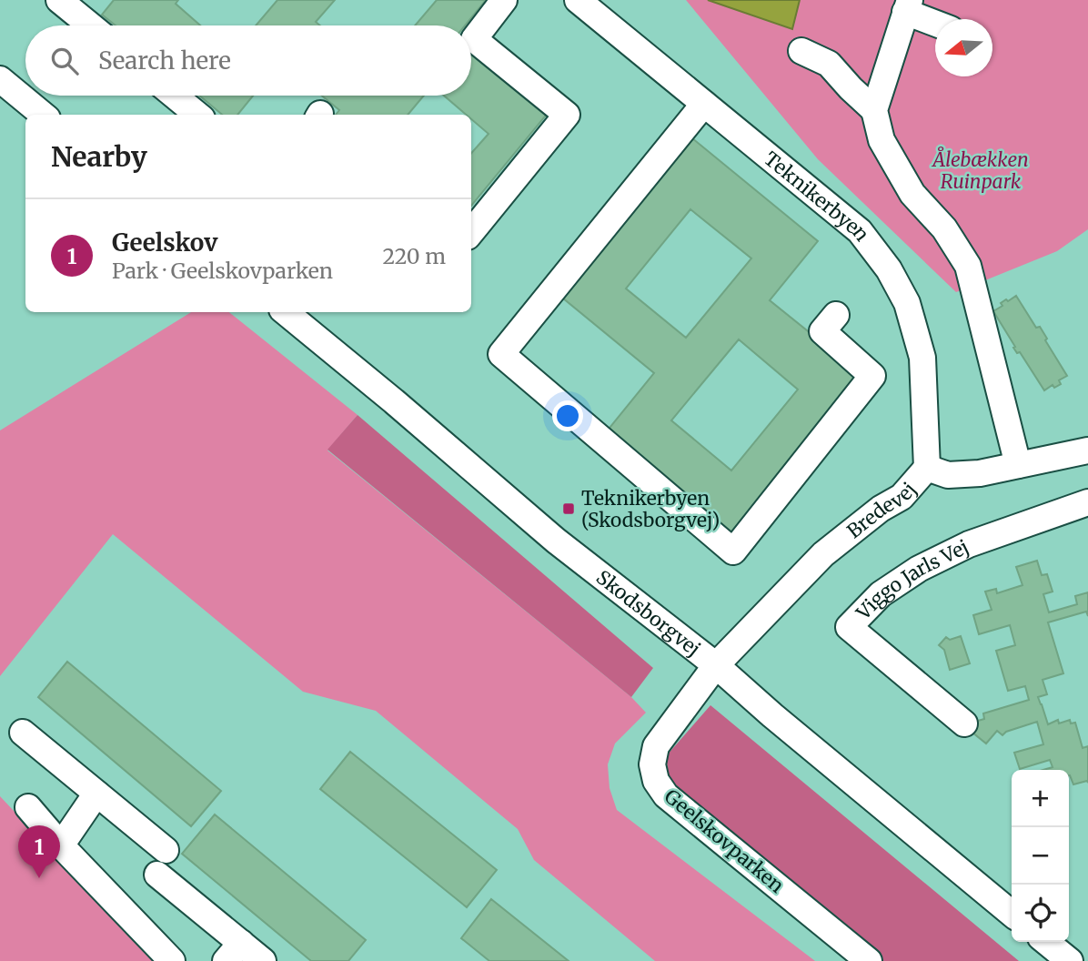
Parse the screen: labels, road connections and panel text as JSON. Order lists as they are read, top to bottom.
{
  "streets": {
    "street": [
      "Teknikerbyen",
      "Bredevej",
      "Viggo Jarls Vej",
      "Skodsborgvej",
      "Geelskovparken"
    ]
  },
  "crossings": [
    ["Teknikerbyen", "Bredevej"],
    ["Bredevej", "Skodsborgvej"],
    ["Bredevej", "Geelskovparken"],
    ["Skodsborgvej", "Geelskovparken"]
  ],
  "parks": ["Ålebækken Ruinpark"],
  "places": {
    "transit": ["Teknikerbyen (Skodsborgvej)"]
  },
  "north": "left",
  "page": {
    "search": "Search here",
    "heading": "Nearby",
    "list": [
      {
        "mark": "1",
        "name": "Geelskov",
        "note": "Park · Geelskovparken",
        "value": "220 m"
      }
    ],
    "map_buttons": ["+", "−"],
    "pins": "1"
  }
}
